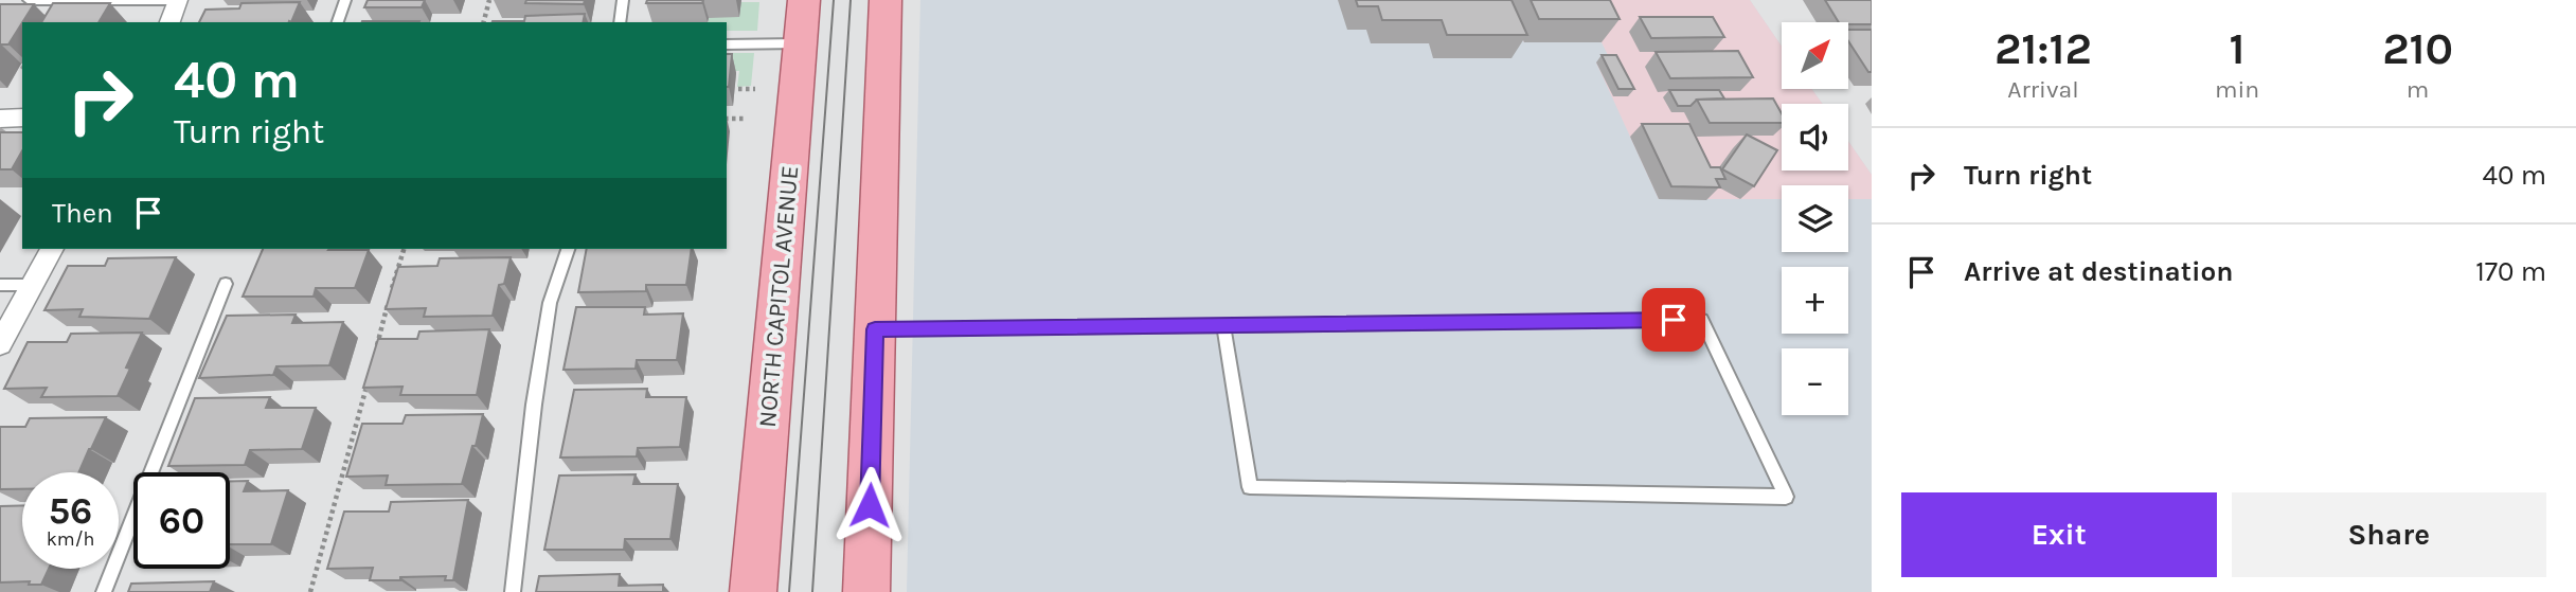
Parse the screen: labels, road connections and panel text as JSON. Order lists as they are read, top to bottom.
{
  "streets": {
    "main road": ["NORTH CAPITOL AVENUE"]
  },
  "north": "top right",
  "page": {
    "eta": [
      "21:12",
      "Arrival",
      "1",
      "min",
      "210",
      "m"
    ],
    "map_buttons": ["+", "−"],
    "turn": ["40 m", "Turn right"],
    "list": [
      {
        "name": "Turn right",
        "value": "40 m"
      },
      {
        "name": "Arrive at destination",
        "value": "170 m"
      }
    ],
    "then": "Then",
    "speed": "56 km/h",
    "limit": "60",
    "buttons": ["Exit", "Share"]
  }
}
